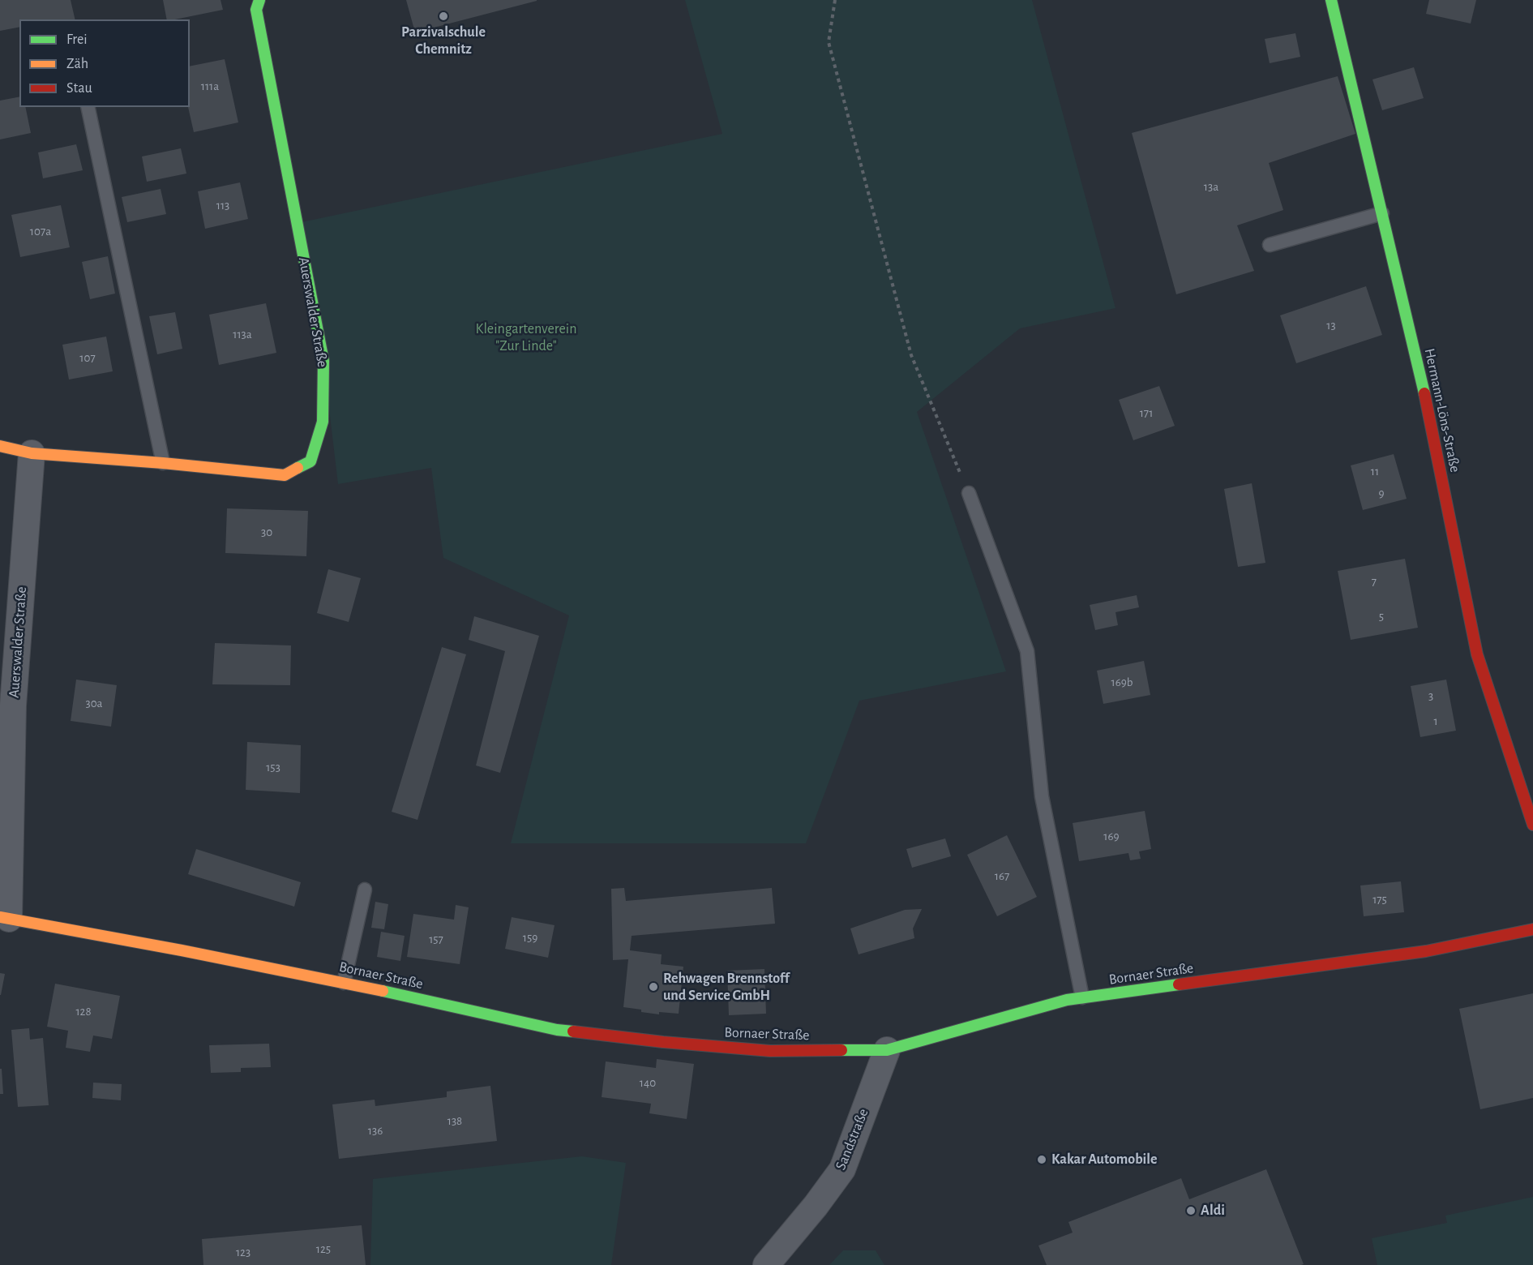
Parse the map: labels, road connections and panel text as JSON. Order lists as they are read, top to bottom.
{
  "streets": {
    "street": [
      "Auerswalder Straße",
      "Hermann-Löns-Straße",
      "Bornaer Straße",
      "Sandstraße"
    ]
  },
  "crossings": [
    ["Auerswalder Straße", "Bornaer Straße"],
    ["Bornaer Straße", "Sandstraße"]
  ],
  "parks": ["Kleingartenverein \"Zur Linde\""],
  "places": [
    "Parzivalschule Chemnitz",
    "Rehwagen Brennstoff und Service GmbH",
    "Kakar Automobile",
    "Aldi"
  ],
  "house_numbers": [
    "111a",
    "13a",
    "113",
    "107a",
    "13",
    "113a",
    "107",
    "171",
    "11",
    "9",
    "30",
    "7",
    "5",
    "169b",
    "3",
    "30a",
    "1",
    "153",
    "169",
    "167",
    "175",
    "159",
    "157",
    "128",
    "140",
    "138",
    "136",
    "125",
    "123"
  ],
  "legend": ["Frei", "Zäh", "Stau"]
}
